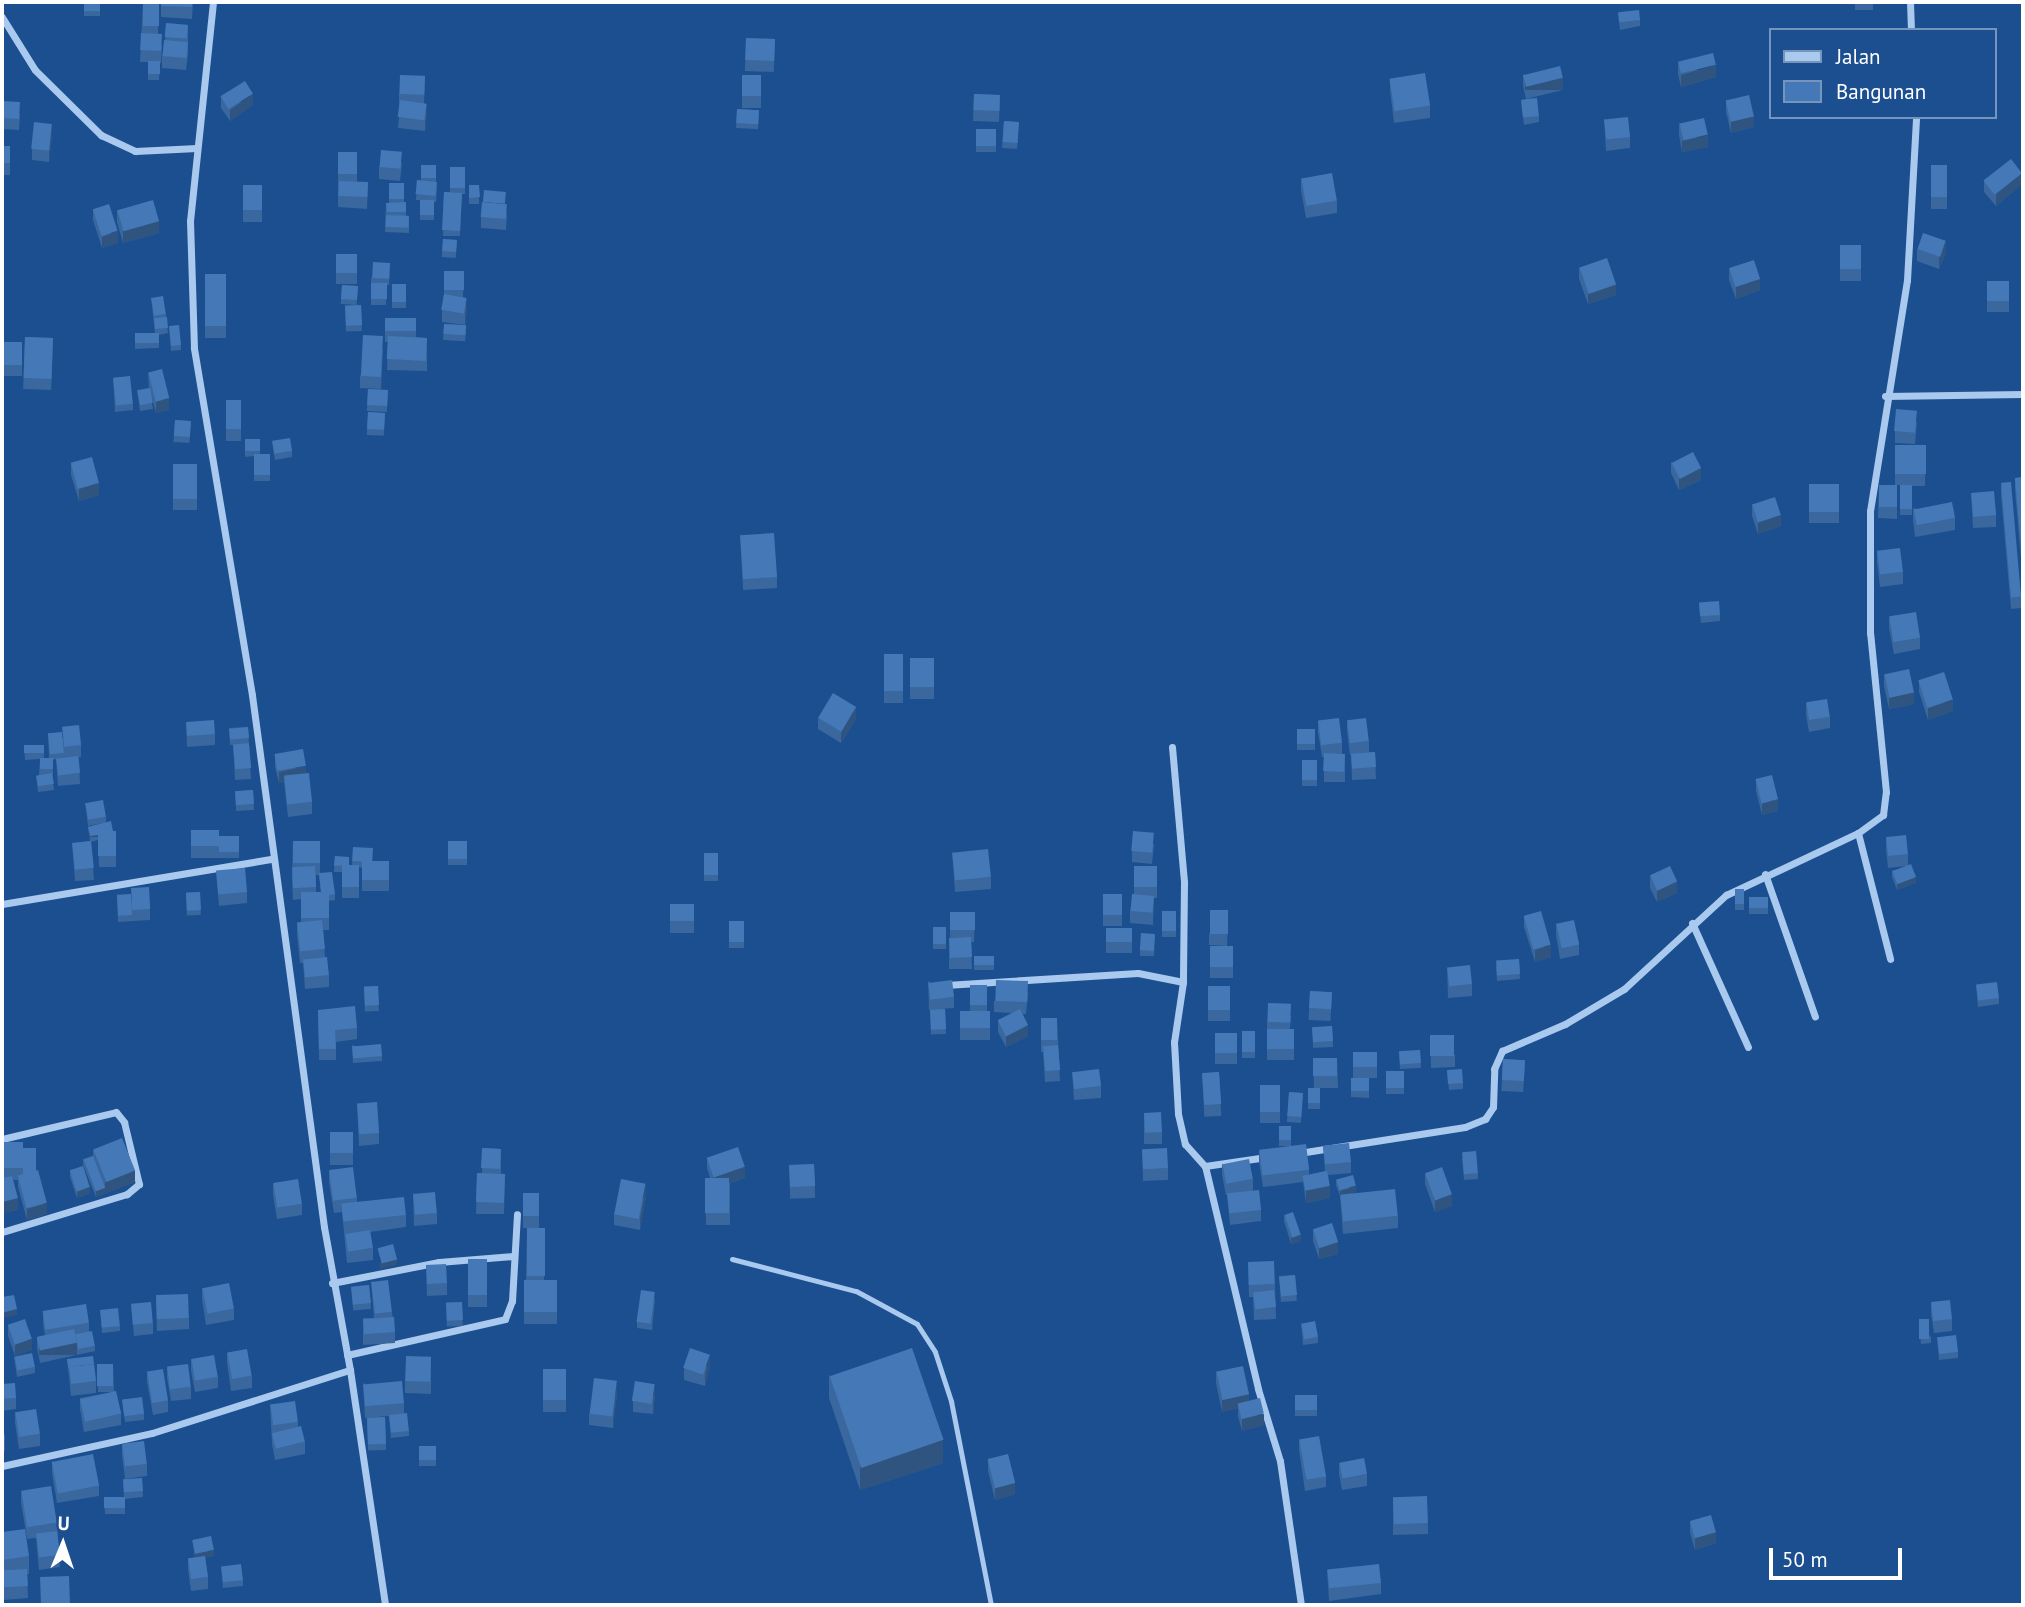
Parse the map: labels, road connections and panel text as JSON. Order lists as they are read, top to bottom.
{
  "legend": ["Jalan", "Bangunan"],
  "scale_bar": "50 m",
  "north": "top"
}
